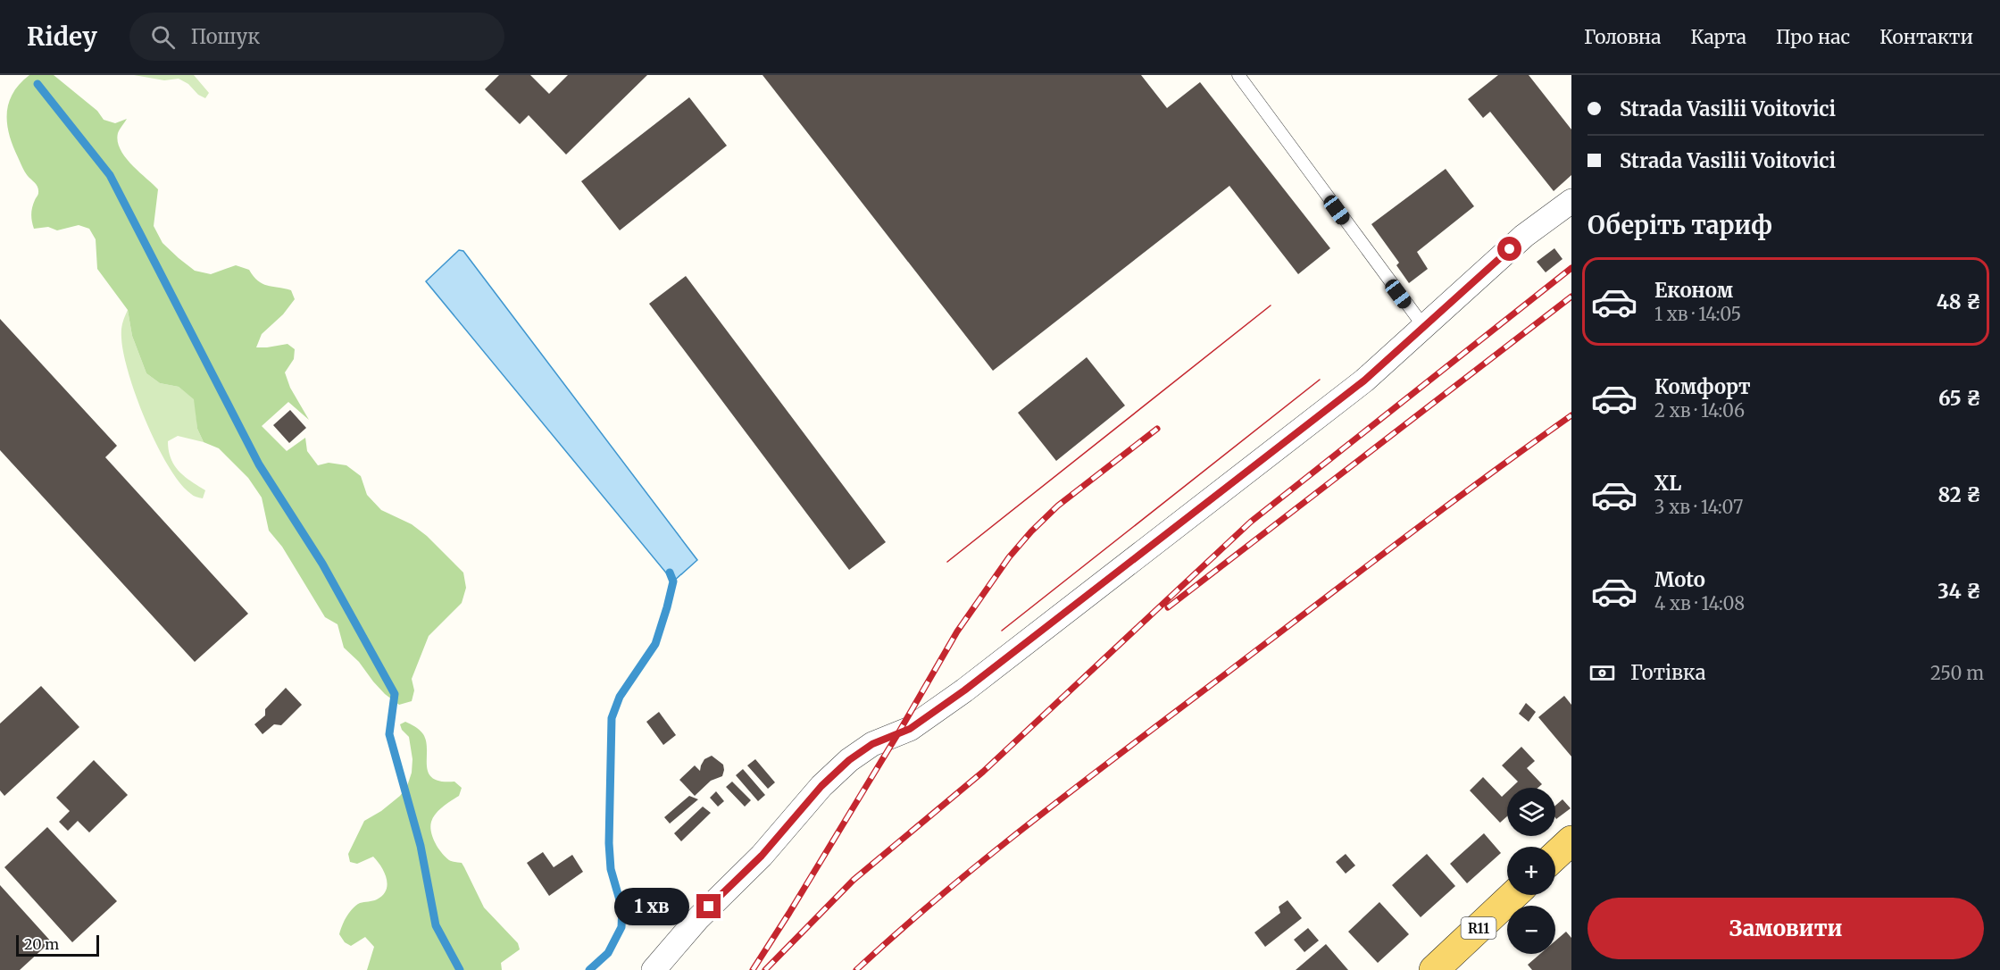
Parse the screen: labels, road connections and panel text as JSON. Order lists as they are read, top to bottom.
{
  "streets": {
    "main road": ["R11"]
  },
  "scale_bar": "20 m",
  "page": {
    "header": "Ridey",
    "search": "Пошук",
    "nav": [
      "Головна",
      "Карта",
      "Про нас",
      "Контакти"
    ],
    "banner": ["Strada Vasilii Voitovici", "Strada Vasilii Voitovici"],
    "heading": "Оберіть тариф",
    "list": [
      {
        "name": "Економ",
        "note": "1 хв · 14:05",
        "value": "48 ₴"
      },
      {
        "name": "Комфорт",
        "note": "2 хв · 14:06",
        "value": "65 ₴"
      },
      {
        "name": "XL",
        "note": "3 хв · 14:07",
        "value": "82 ₴"
      },
      {
        "name": "Moto",
        "note": "4 хв · 14:08",
        "value": "34 ₴"
      }
    ],
    "pay": ["Готівка", "250 m"],
    "map_buttons": ["+", "−"],
    "buttons": "Замовити",
    "bubble": "1 хв",
    "scale": "20 m"
  }
}
